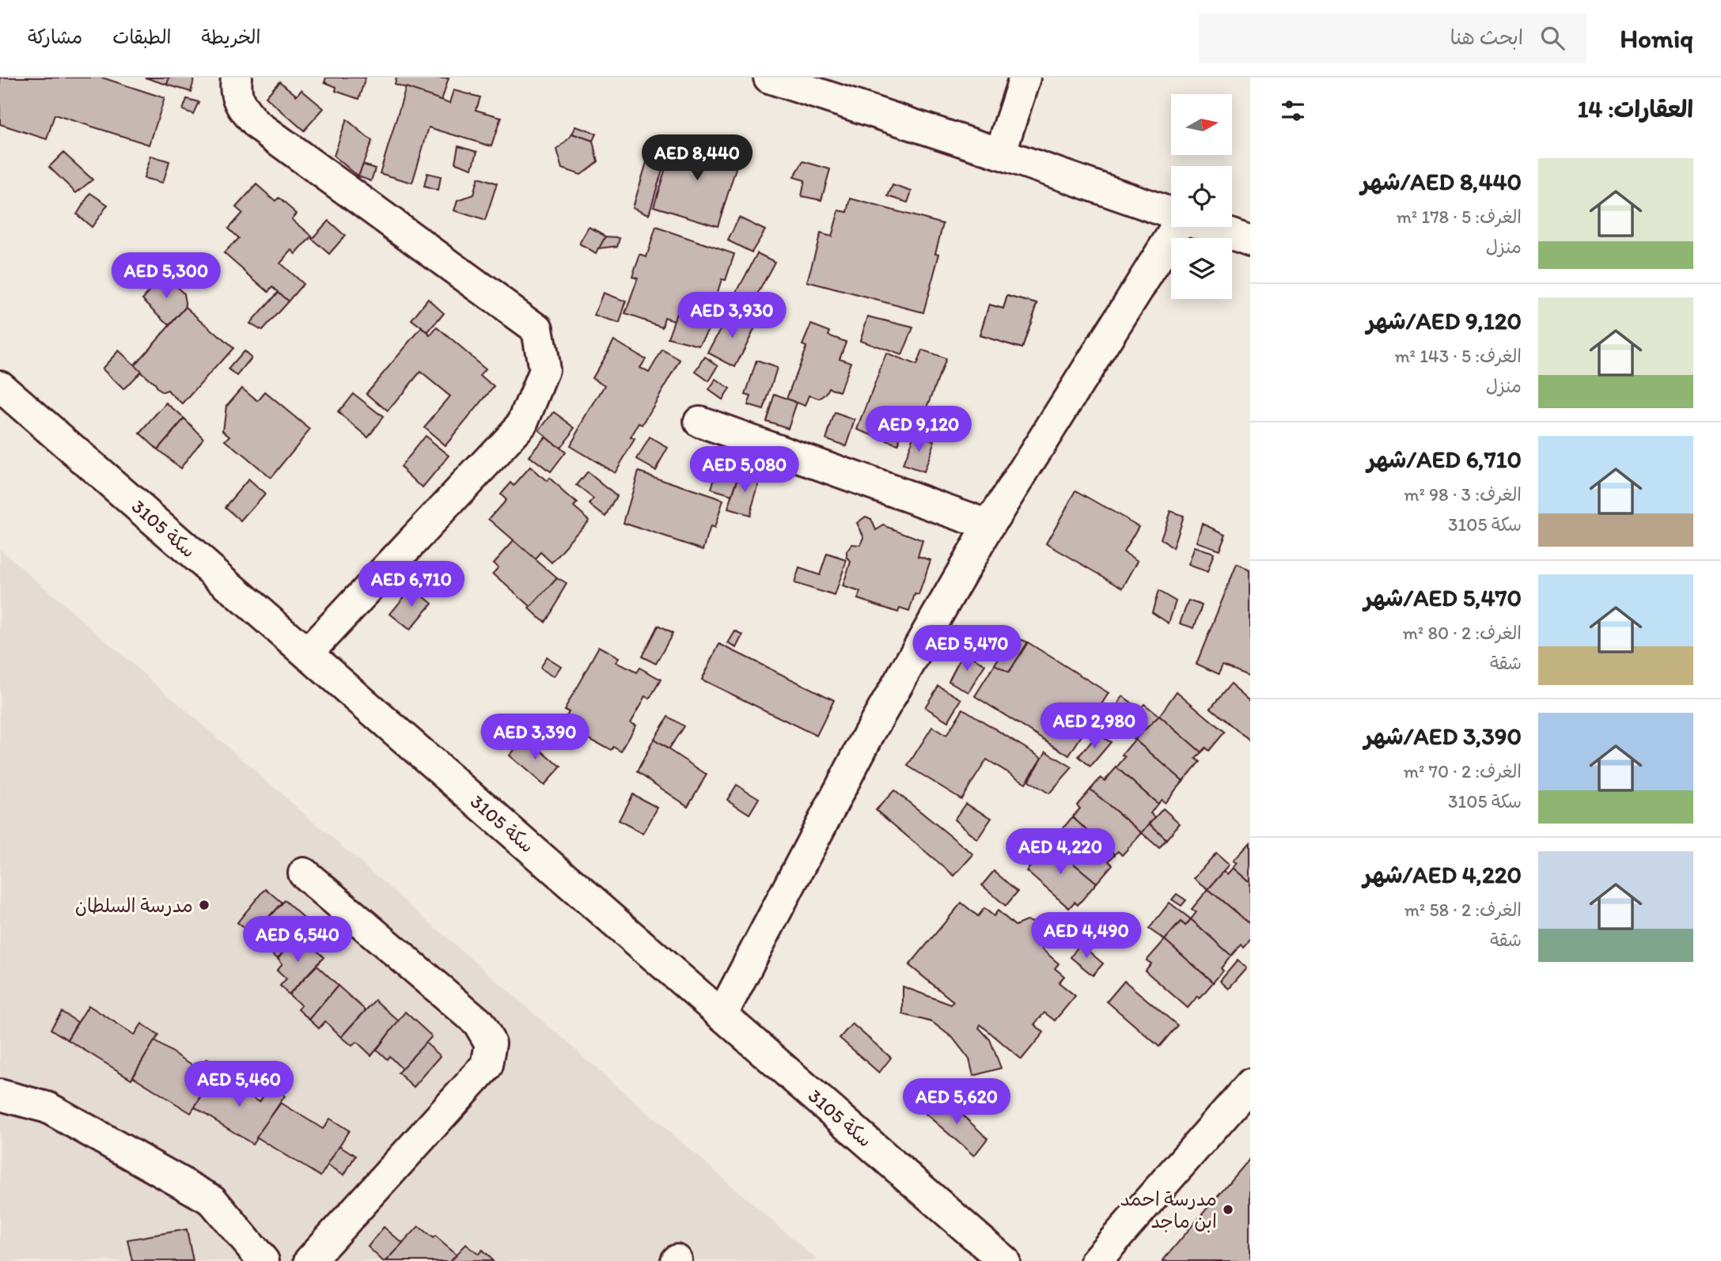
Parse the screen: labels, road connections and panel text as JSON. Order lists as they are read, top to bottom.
{
  "streets": {
    "street": ["سكة 3105"]
  },
  "places": ["مدرسة السلطان", "مدرسة احمد ابن ماجد"],
  "north": "right",
  "page": {
    "header": "Homiq",
    "search": "ابحث هنا",
    "nav": ["الخريطة", "الطبقات", "مشاركة"],
    "heading": "العقارات: 14",
    "price": [
      "AED 8,440",
      "AED 5,300",
      "AED 3,930",
      "AED 9,120",
      "AED 5,080",
      "AED 6,710",
      "AED 5,470",
      "AED 2,980",
      "AED 3,390",
      "AED 4,220",
      "AED 4,490",
      "AED 6,540",
      "AED 5,460",
      "AED 5,620"
    ],
    "list": [
      {
        "name": "AED 8,440/شهر",
        "note": "الغرف: 5 · 178 m² · منزل"
      },
      {
        "name": "AED 9,120/شهر",
        "note": "الغرف: 5 · 143 m² · منزل"
      },
      {
        "name": "AED 6,710/شهر",
        "note": "الغرف: 3 · 98 m² · سكة 3105"
      },
      {
        "name": "AED 5,470/شهر",
        "note": "الغرف: 2 · 80 m² · شقة"
      },
      {
        "name": "AED 3,390/شهر",
        "note": "الغرف: 2 · 70 m² · سكة 3105"
      },
      {
        "name": "AED 4,220/شهر",
        "note": "الغرف: 2 · 58 m² · شقة"
      }
    ]
  }
}
